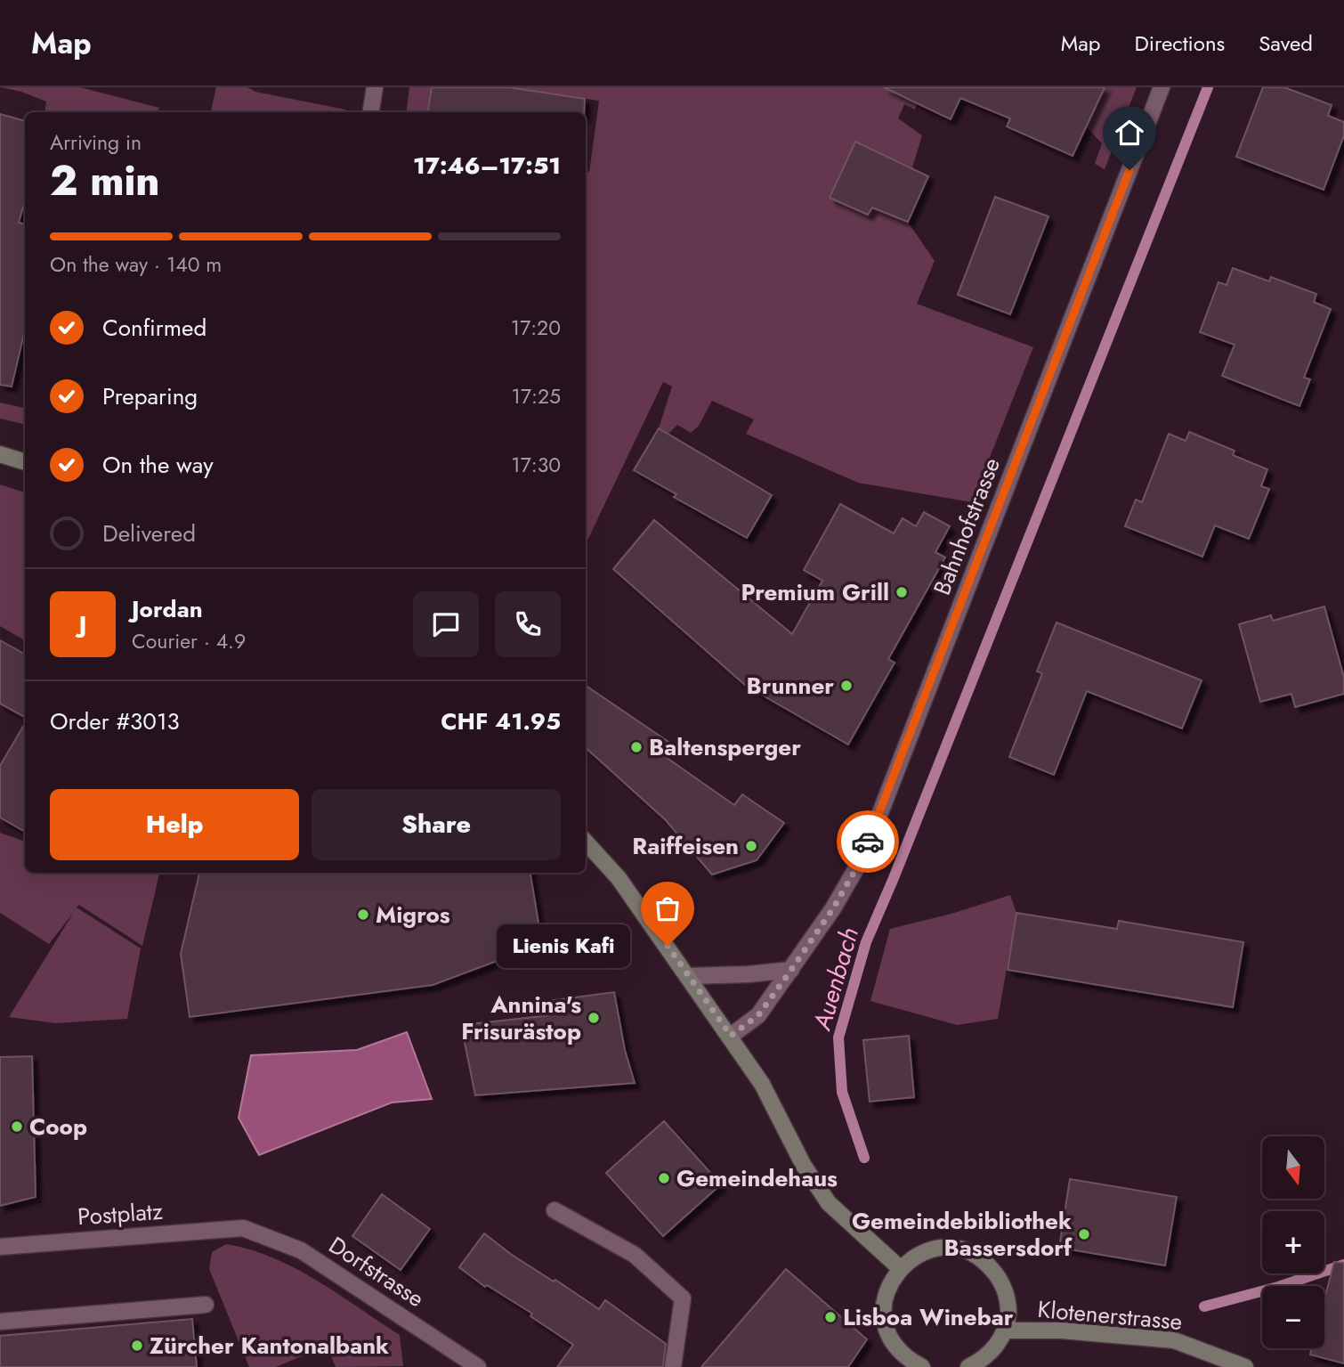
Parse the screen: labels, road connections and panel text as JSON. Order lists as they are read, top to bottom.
{
  "streets": {
    "main road": ["Klotenerstrasse"],
    "street": ["Bahnhofstrasse", "Postplatz", "Dorfstrasse"]
  },
  "crossings": [
    ["Postplatz", "Dorfstrasse"]
  ],
  "water": ["Auenbach"],
  "places": [
    "Premium Grill",
    "Brunner",
    "Baltensperger",
    "Raiffeisen",
    "Migros",
    "Lienis Kafi",
    "Annina's Frisurästop",
    "Coop",
    "Gemeindehaus",
    "Gemeindebibliothek Bassersdorf",
    "Lisboa Winebar",
    "Zürcher Kantonalbank"
  ],
  "north": "bottom",
  "page": {
    "header": "Map",
    "nav": ["Map", "Directions", "Saved"],
    "heading": ["2 min", "Arriving in", "17:46–17:51"],
    "panel": [
      "Jordan",
      "Courier · 4.9",
      "Order #3013",
      "CHF 41.95"
    ],
    "bar": "On the way · 140 m",
    "list": [
      ["Confirmed", "17:20"],
      ["Preparing", "17:25"],
      ["On the way", "17:30"],
      "Delivered"
    ],
    "round": "J",
    "buttons": ["Help", "Share"],
    "bubble": "Lienis Kafi",
    "map_buttons": ["+", "−"]
  }
}
